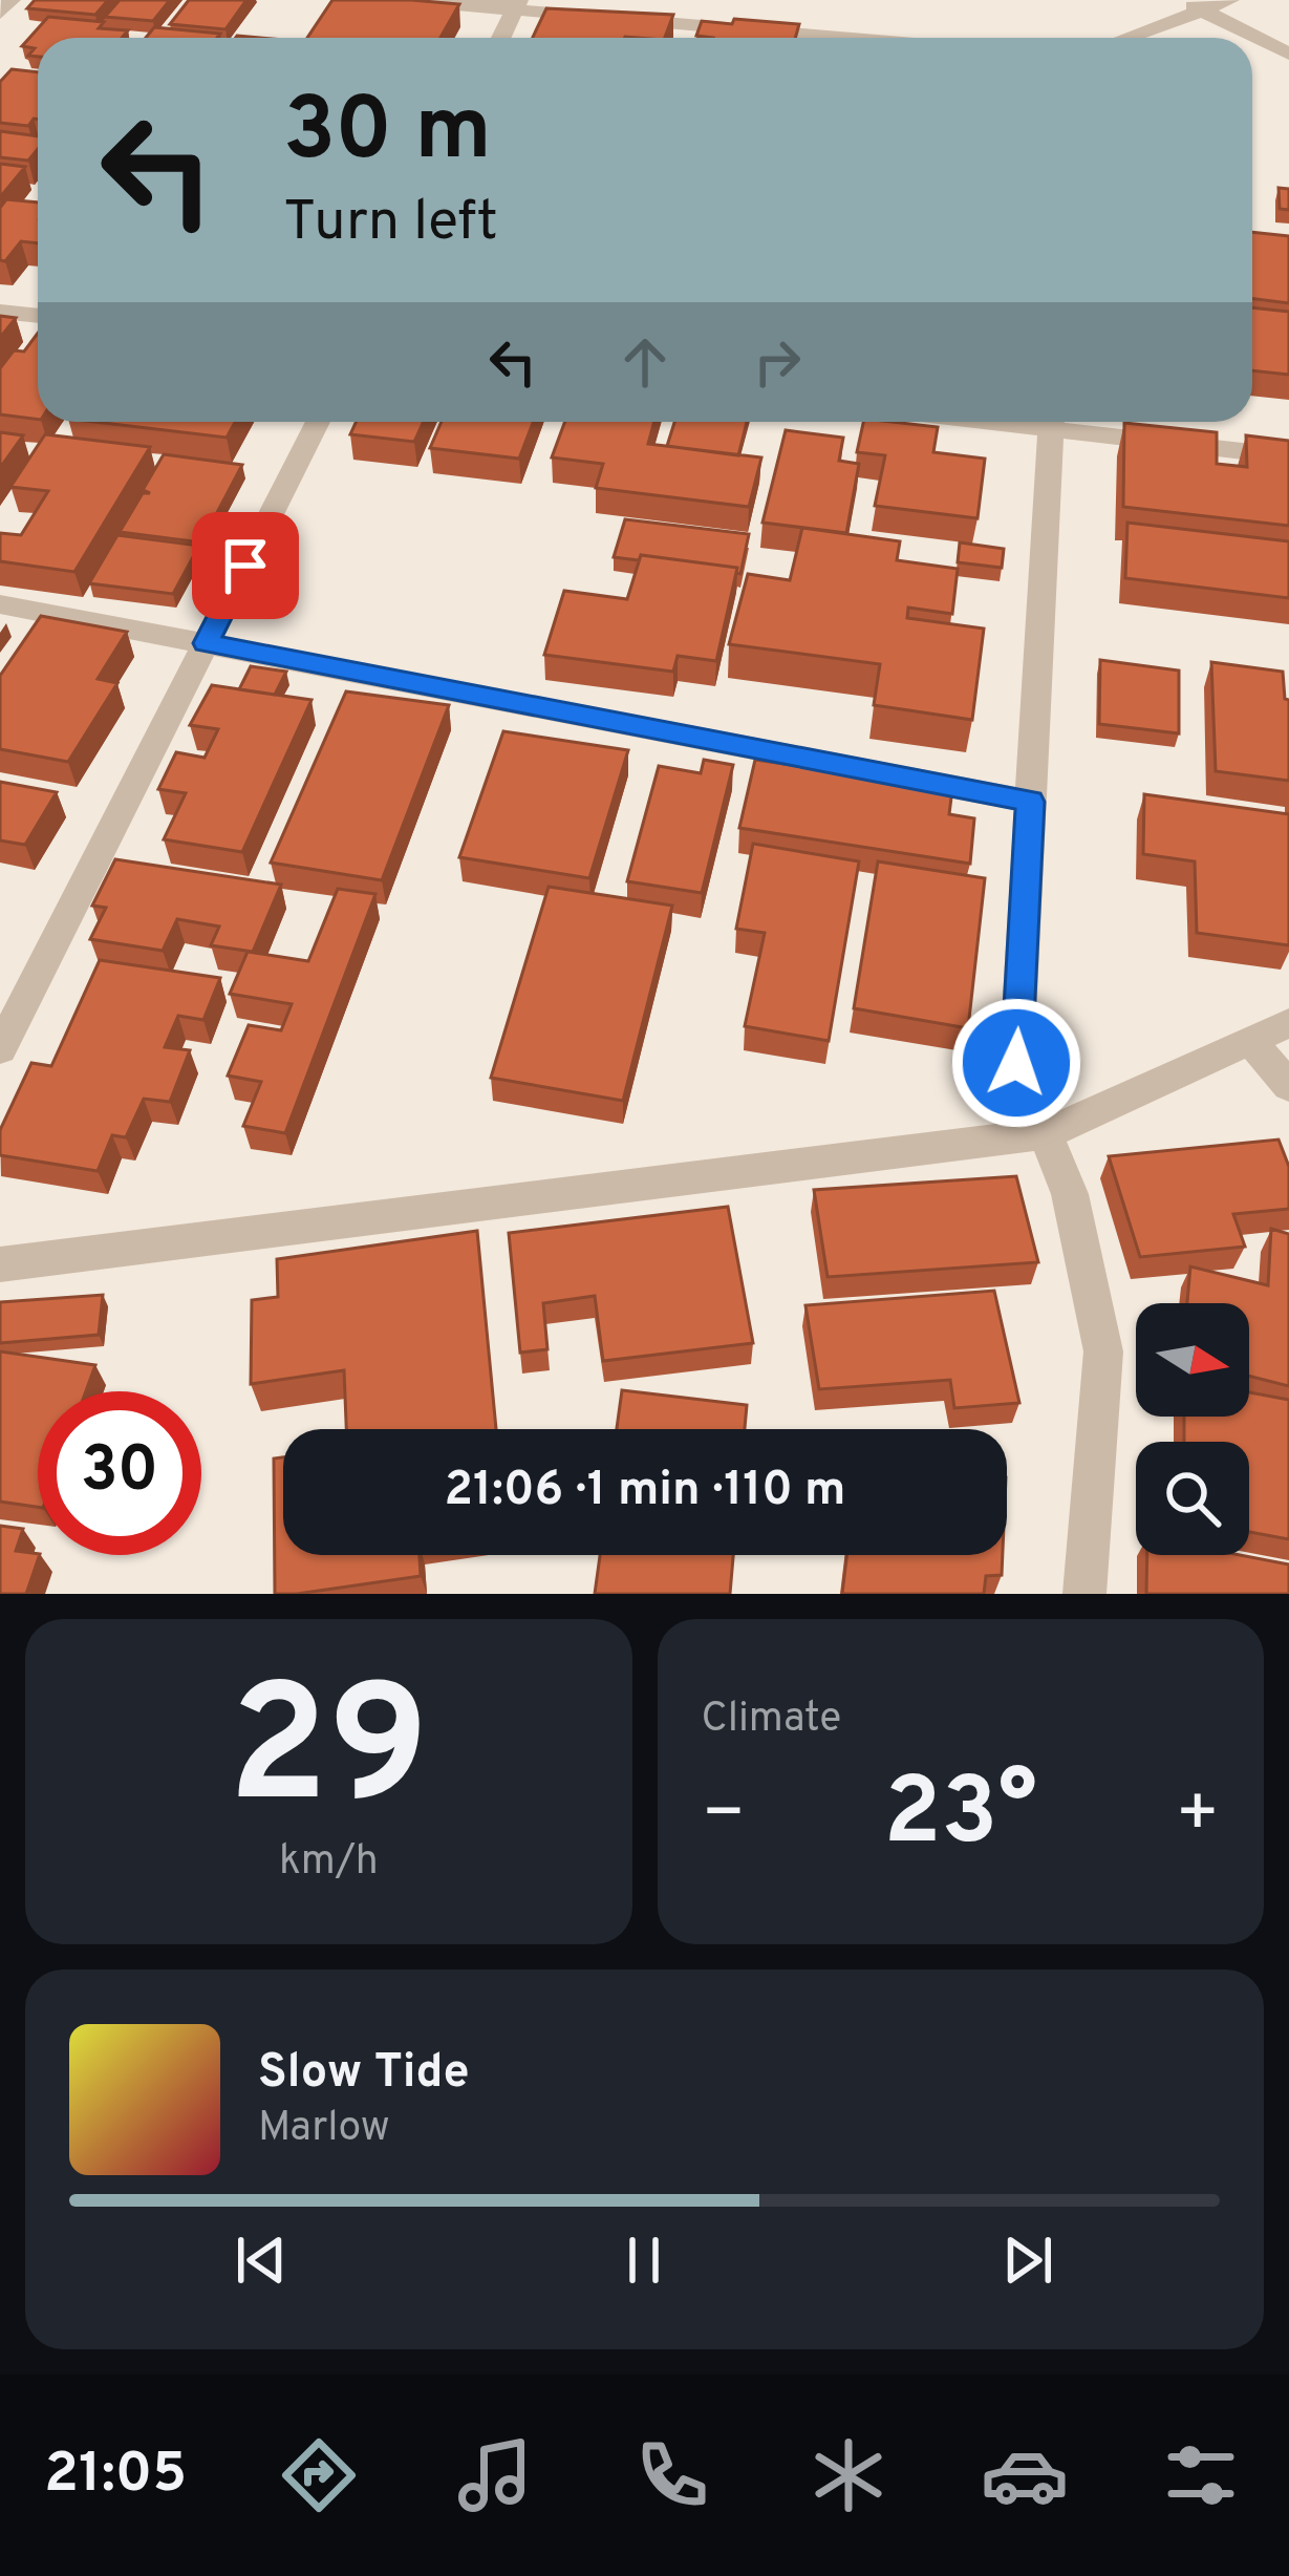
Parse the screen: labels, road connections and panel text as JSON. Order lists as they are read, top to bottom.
{
  "north": "right",
  "page": {
    "turn": ["30 m", "Turn left"],
    "limit": "30",
    "trip": "21:06 · 1 min · 110 m",
    "tile": [
      ["29", "km/h"],
      "Climate"
    ],
    "heat": ["−", "23°", "+"],
    "song": ["Slow Tide", "Marlow"],
    "tabs": "21:05"
  }
}
